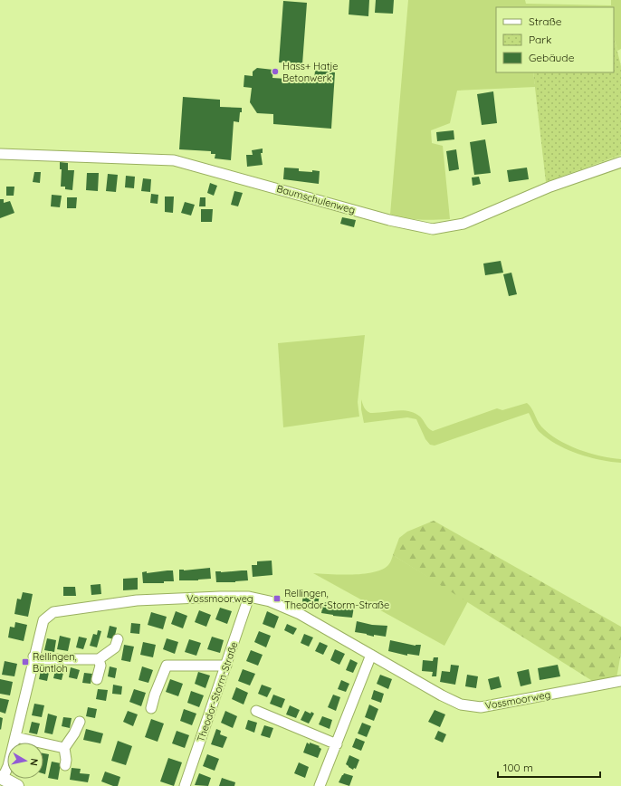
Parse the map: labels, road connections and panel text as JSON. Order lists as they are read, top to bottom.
{
  "streets": {
    "street": ["Baumschulenweg", "Vossmoorweg", "Theodor-Storm-Straße"]
  },
  "crossings": [
    ["Vossmoorweg", "Theodor-Storm-Straße"]
  ],
  "places": {
    "other": ["Hass+ Hatje Betonwerk"],
    "transit": ["Rellingen, Theodor-Storm-Straße", "Rellingen, Büntloh"]
  },
  "legend": ["Straße", "Park", "Gebäude"],
  "scale_bar": "100 m",
  "north": "right"
}
